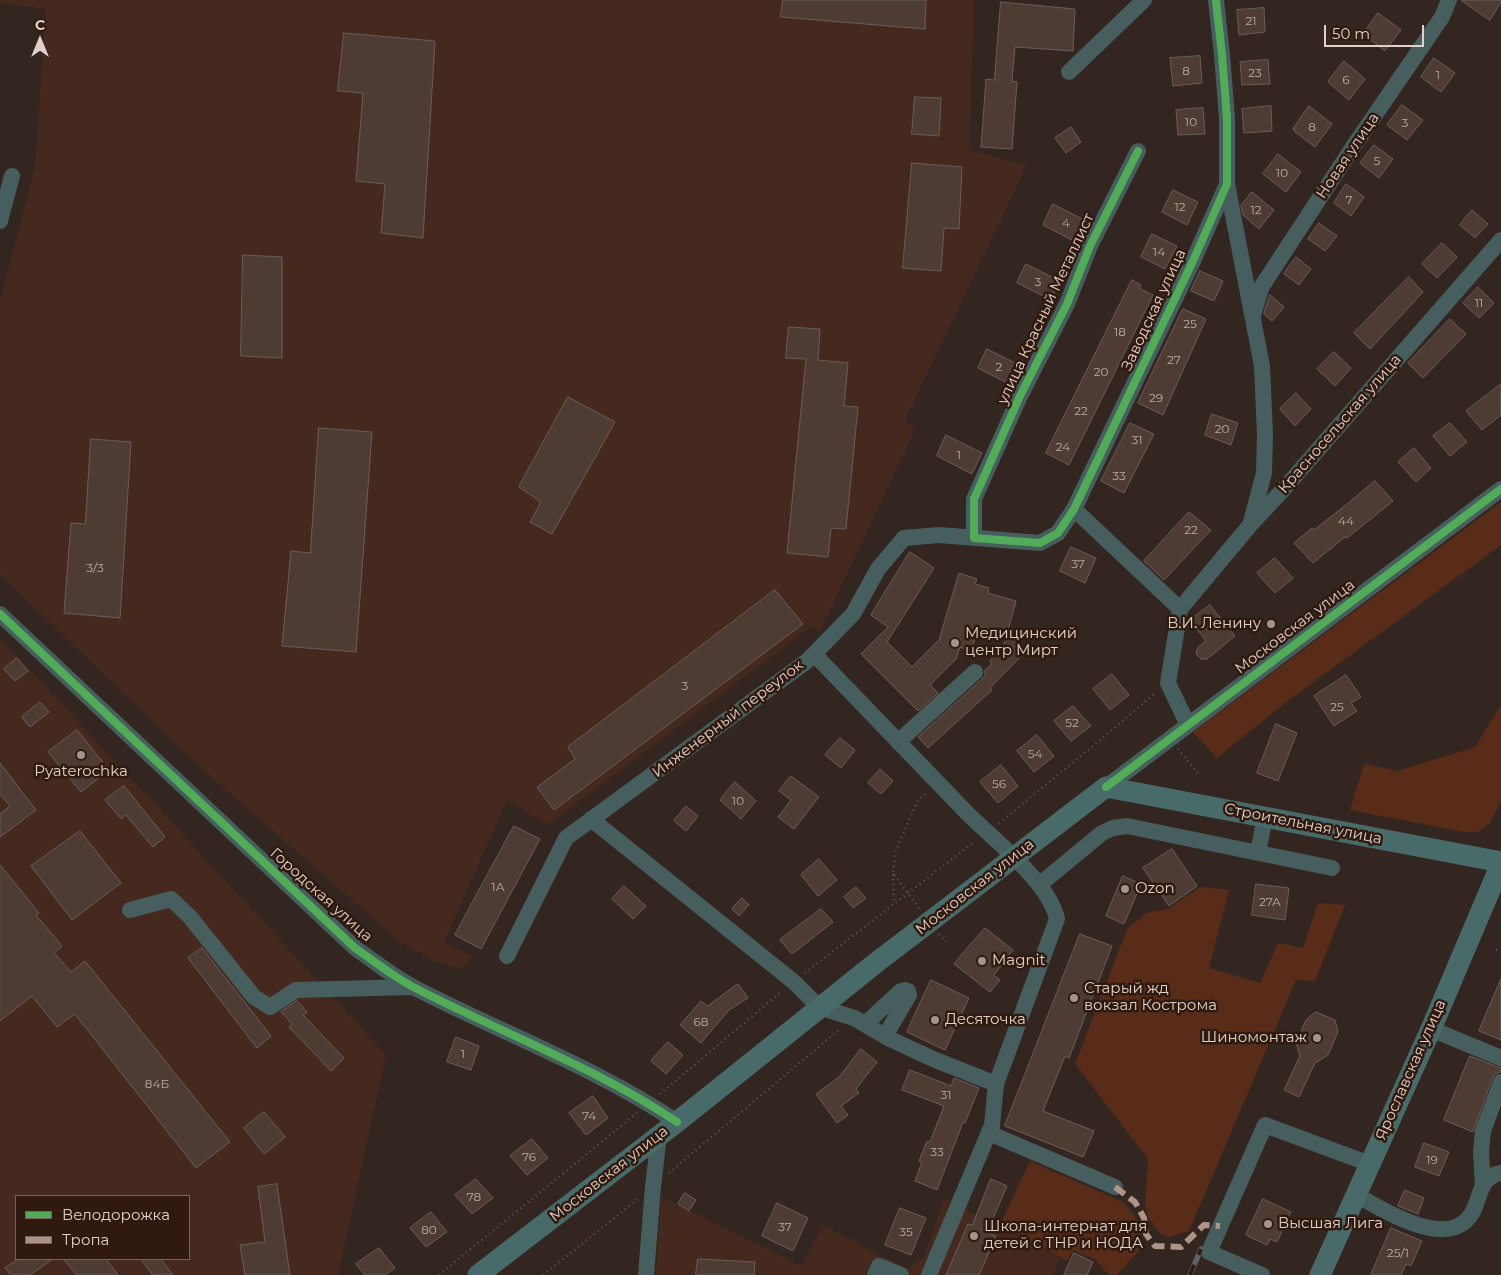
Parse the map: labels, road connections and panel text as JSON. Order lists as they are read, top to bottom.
{
  "streets": {
    "main road": ["Московская улица", "Строительная улица", "Ярославская улица"],
    "street": [
      "Новая улица",
      "улица Красный Металлист",
      "Заводская улица",
      "Красносельская улица",
      "Инженерный переулок",
      "Городская улица"
    ]
  },
  "crossings": [
    ["улица Красный Металлист", "Заводская улица"],
    ["Заводская улица", "Инженерный переулок"],
    ["Московская улица", "Инженерный переулок"],
    ["Московская улица", "Строительная улица"],
    ["Московская улица", "Городская улица"],
    ["Строительная улица", "Ярославская улица"]
  ],
  "places": [
    "В.И. Ленину",
    "Медицинский центр Мирт",
    "Pyaterochka",
    "Ozon",
    "Magnit",
    "Старый жд вокзал Кострома",
    "Десяточка",
    "Шиномонтаж",
    "Высшая Лига",
    "Школа-интернат для детей с ТНР и НОДА"
  ],
  "house_numbers": [
    "21",
    "8",
    "23",
    "1",
    "6",
    "10",
    "3",
    "8",
    "5",
    "10",
    "7",
    "12",
    "12",
    "4",
    "14",
    "3",
    "11",
    "25",
    "18",
    "27",
    "2",
    "20",
    "29",
    "22",
    "20",
    "31",
    "24",
    "1",
    "33",
    "44",
    "22",
    "37",
    "3/3",
    "3",
    "25",
    "52",
    "54",
    "56",
    "10",
    "1А",
    "27А",
    "68",
    "1",
    "84Б",
    "31",
    "74",
    "33",
    "76",
    "19",
    "78",
    "37",
    "80",
    "35",
    "25/1"
  ],
  "legend": ["Велодорожка", "Тропа"],
  "scale_bar": "50 m",
  "north": "top"
}
